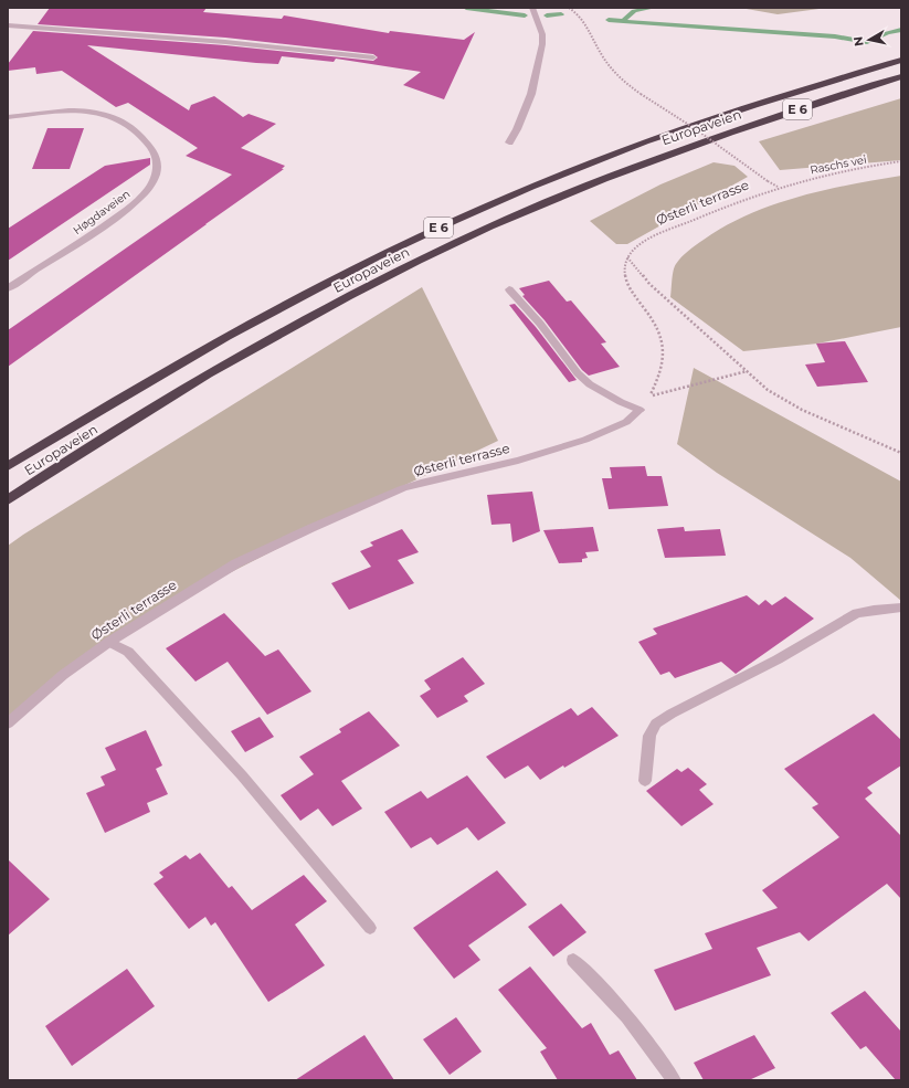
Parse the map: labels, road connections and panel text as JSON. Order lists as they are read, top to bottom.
{
  "streets": {
    "highway": ["E 6", "Europaveien"],
    "street": ["Østerli terrasse", "Høgdaveien"],
    "path": ["Raschs vei"]
  },
  "crossings": [
    ["Raschs vei", "Østerli terrasse"]
  ],
  "north": "left"
}
